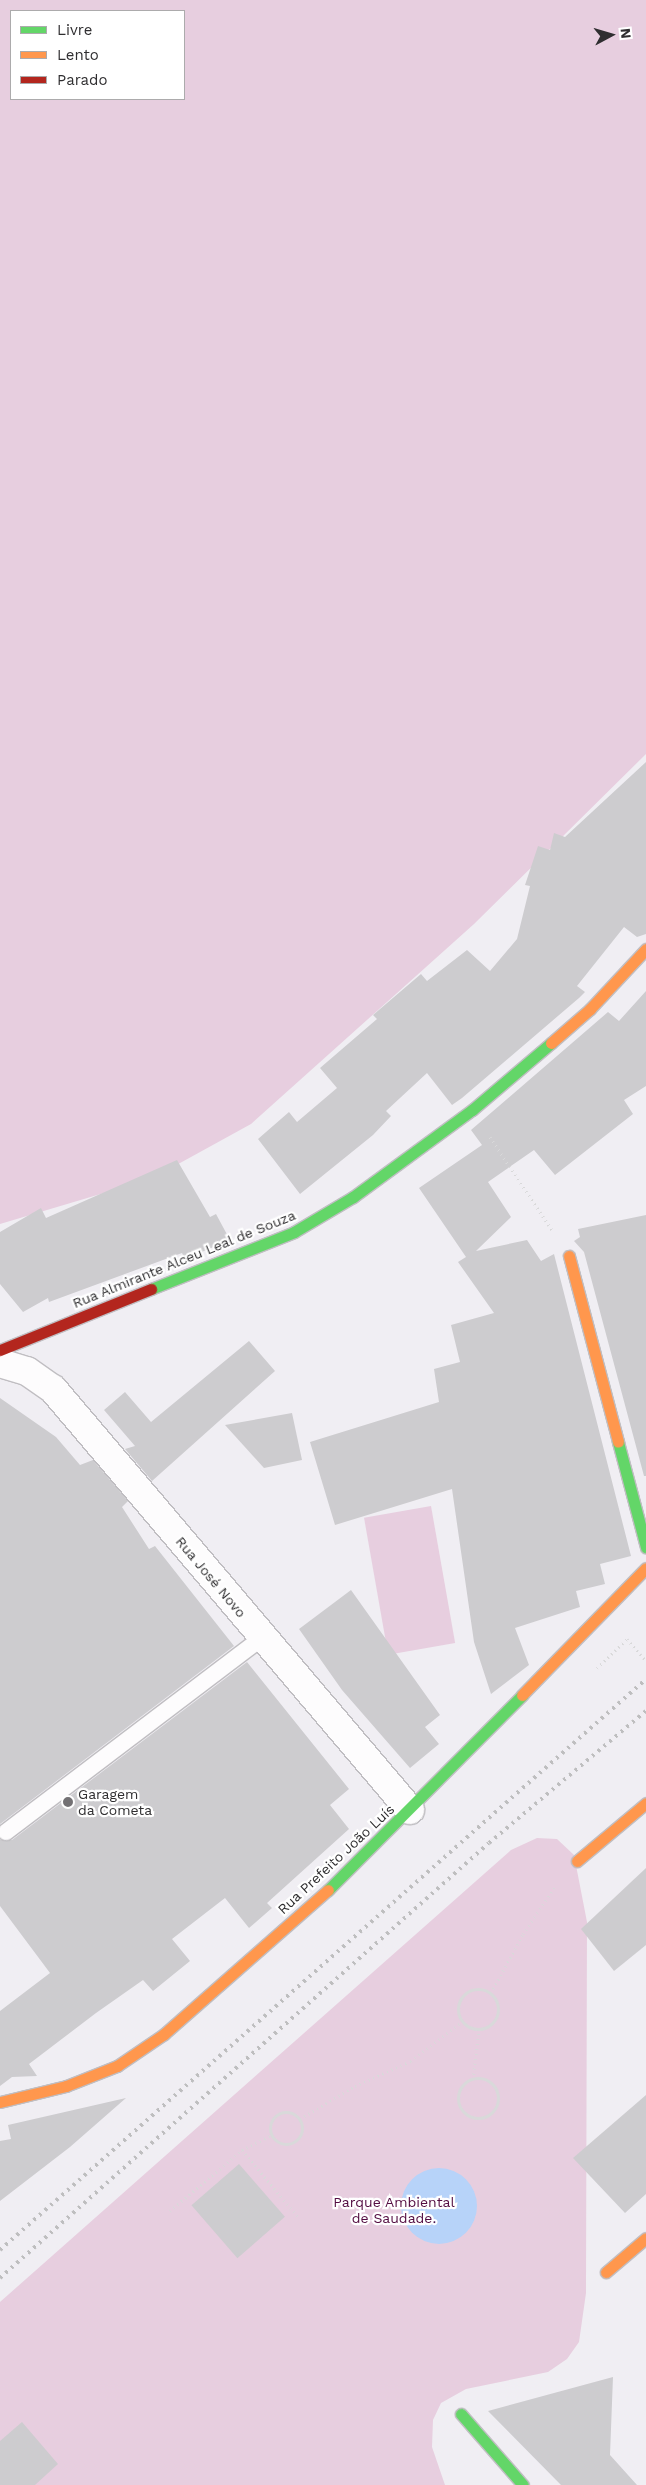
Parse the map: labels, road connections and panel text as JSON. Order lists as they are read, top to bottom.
{
  "streets": {
    "street": ["Rua Almirante Alceu Leal de Souza", "Rua José Novo", "Rua Prefeito João Luís"]
  },
  "crossings": [
    ["Rua José Novo", "Rua Prefeito João Luís"]
  ],
  "parks": ["Parque Ambiental de Saudade."],
  "places": ["Garagem da Cometa"],
  "legend": ["Livre", "Lento", "Parado"],
  "north": "right"
}
